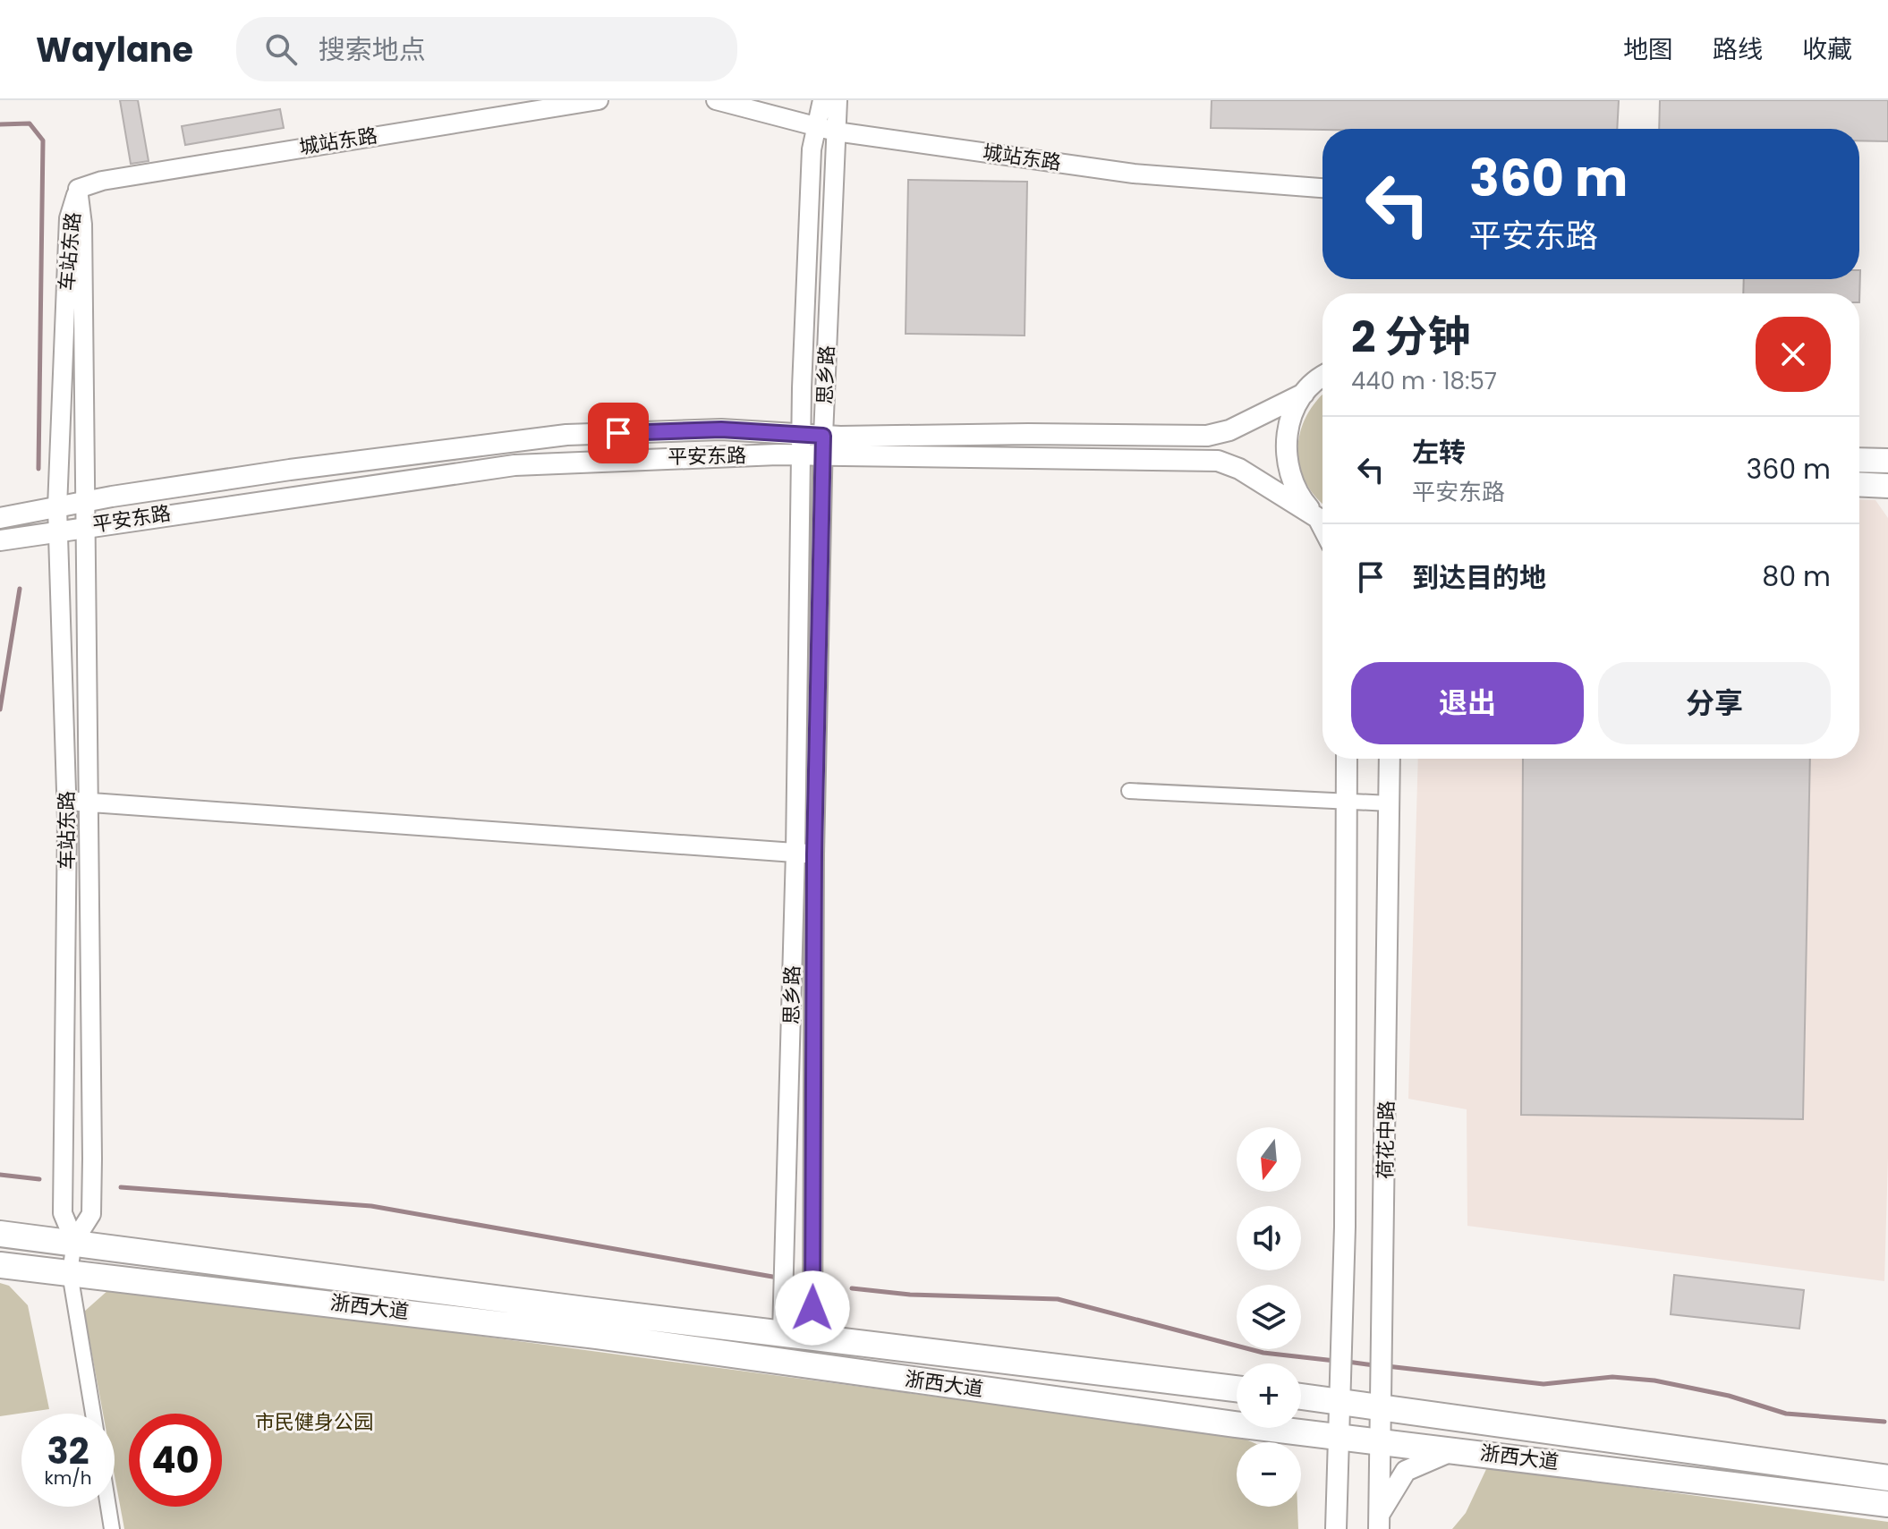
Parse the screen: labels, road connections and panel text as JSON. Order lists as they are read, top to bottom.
{
  "streets": {
    "highway": ["浙西大道"],
    "main road": ["平安东路", "荷花中路"],
    "street": ["城站东路", "车站东路", "思乡路"]
  },
  "crossings": [
    ["城站东路", "车站东路"],
    ["城站东路", "思乡路"],
    ["车站东路", "平安东路"],
    ["车站东路", "浙西大道"],
    ["思乡路", "平安东路"],
    ["思乡路", "浙西大道"],
    ["荷花中路", "浙西大道"]
  ],
  "parks": ["市民健身公园"],
  "north": "bottom",
  "page": {
    "header": "Waylane",
    "search": "搜索地点",
    "nav": ["地图", "路线", "收藏"],
    "turn": ["360 m", "平安东路"],
    "heading": ["2 分钟", "440 m · 18:57"],
    "list": [
      {
        "name": "左转",
        "note": "平安东路",
        "value": "360 m"
      },
      {
        "name": "到达目的地",
        "value": "80 m"
      }
    ],
    "buttons": ["退出", "分享"],
    "map_buttons": ["+", "−"],
    "speed": "32 km/h",
    "limit": "40"
  }
}
